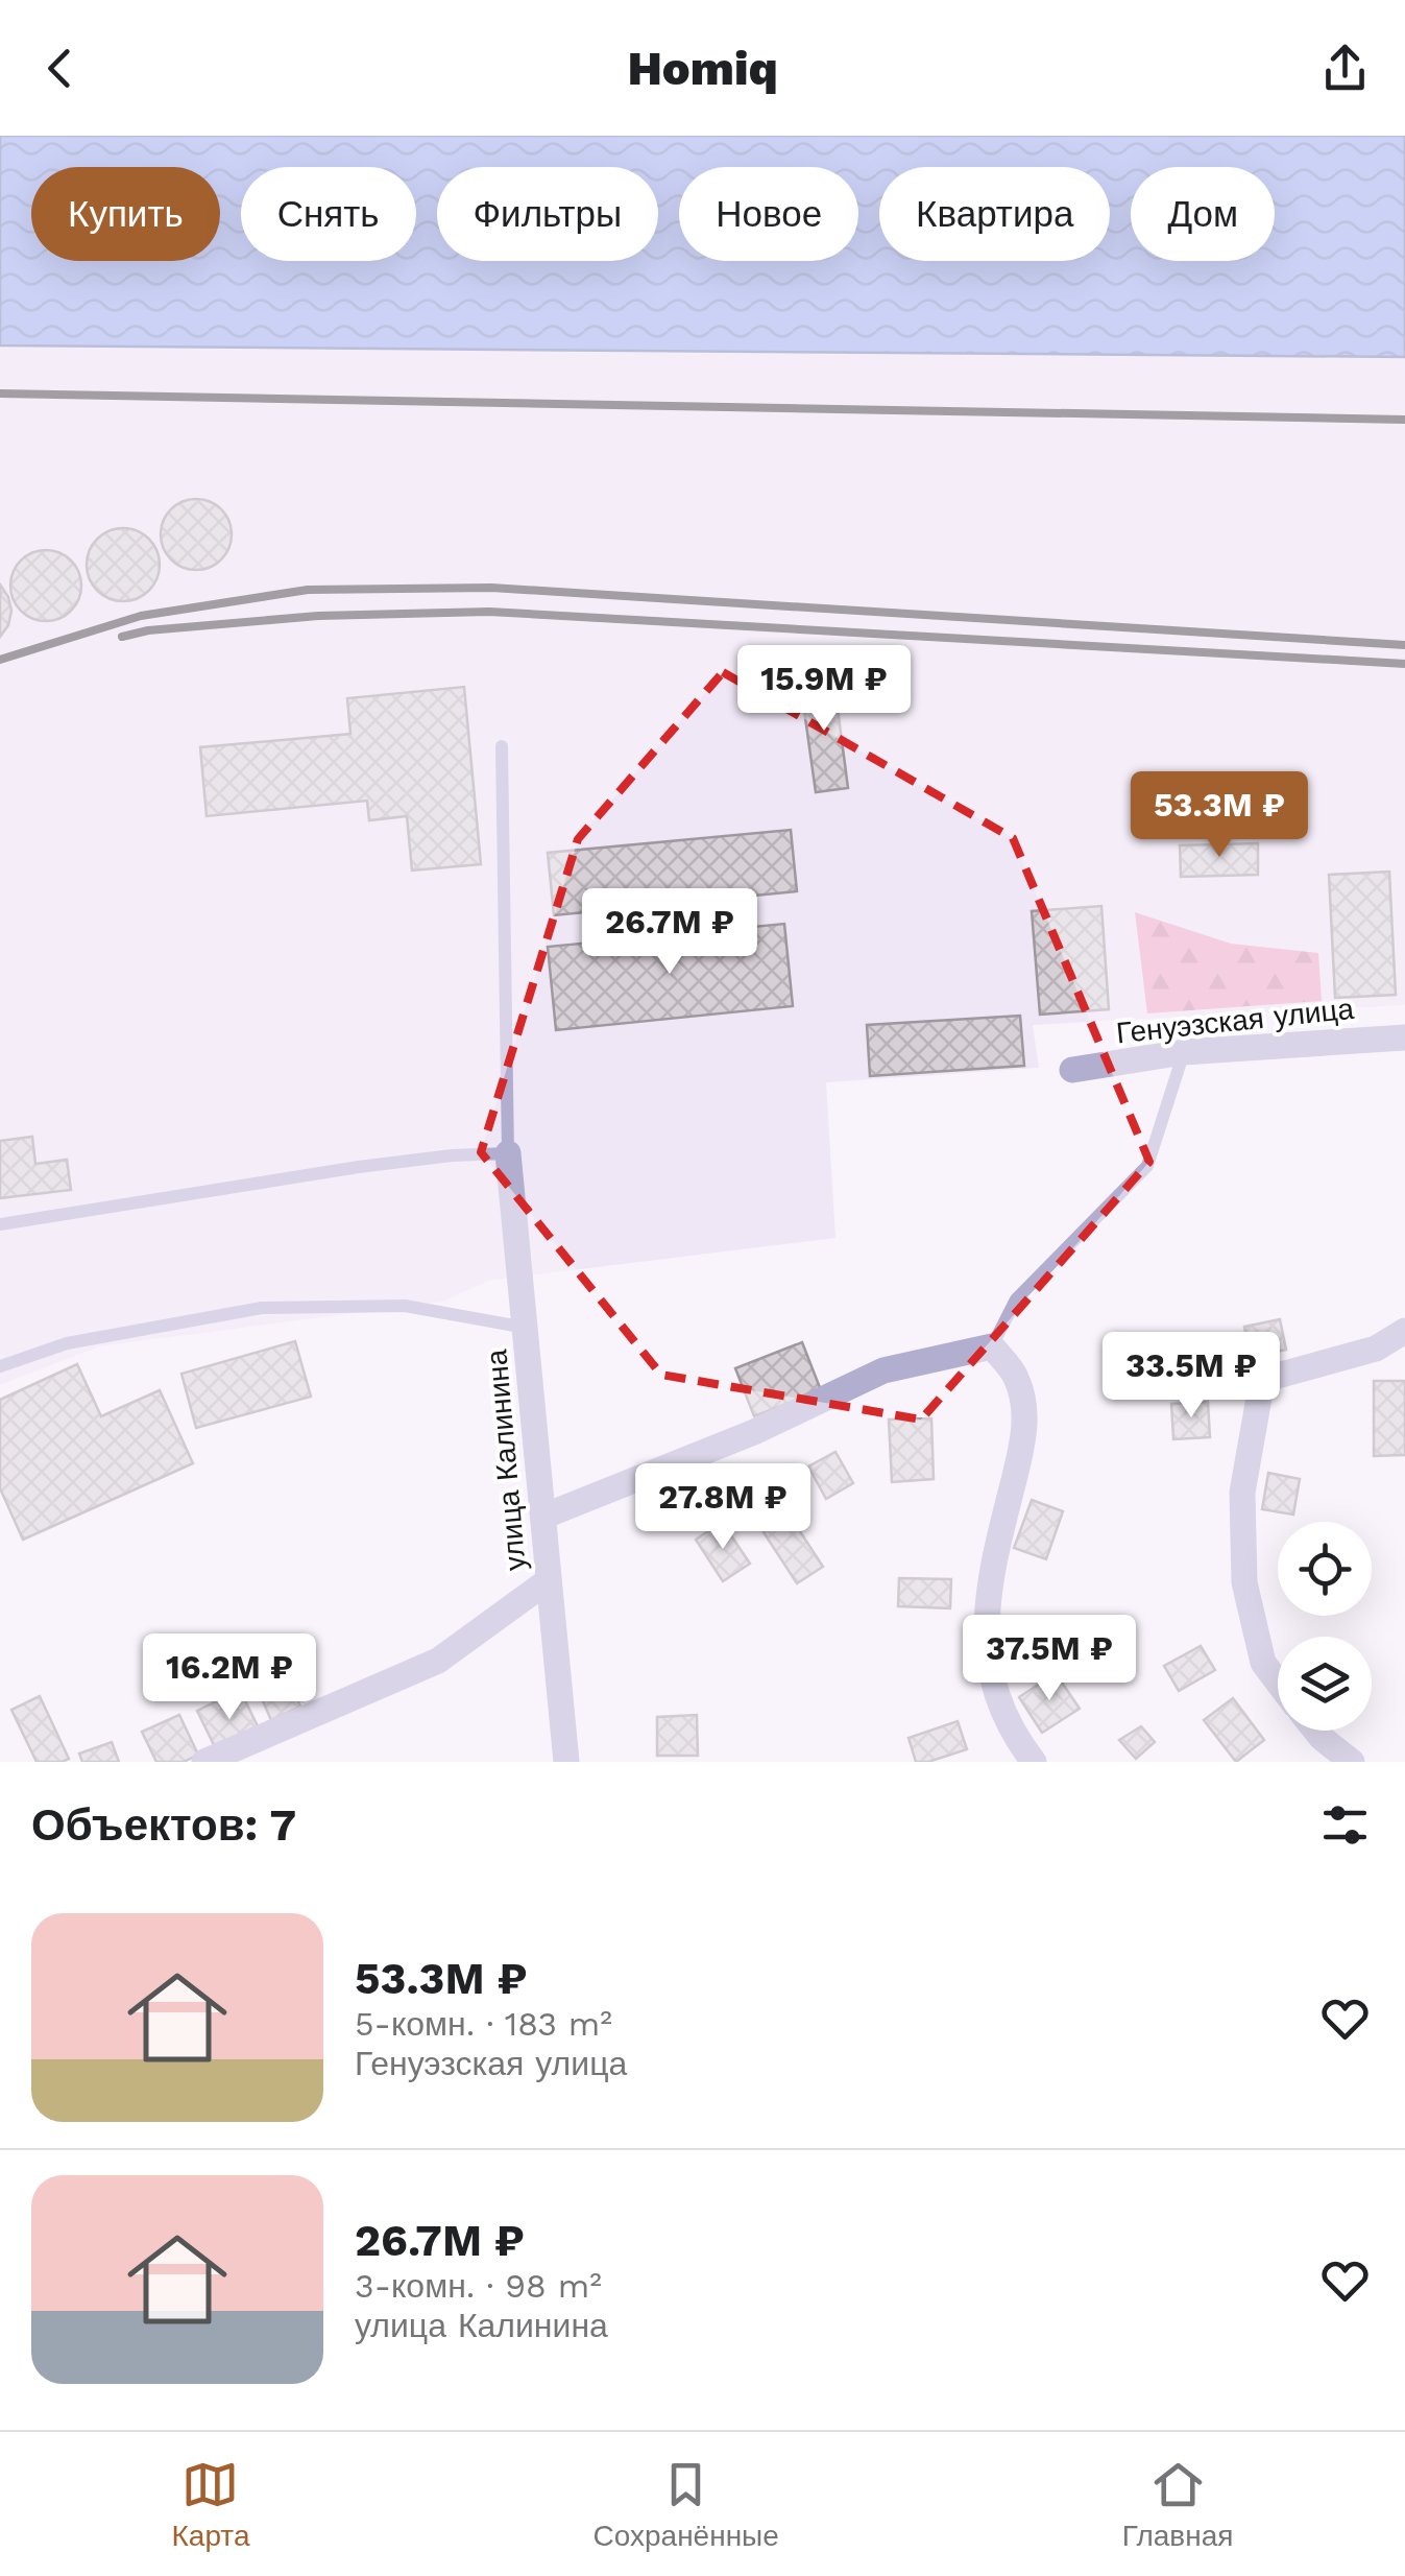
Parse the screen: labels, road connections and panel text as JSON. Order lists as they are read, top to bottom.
{
  "streets": {
    "street": ["Генуэзская улица", "улица Калинина"]
  },
  "page": {
    "header": "Homiq",
    "chip": [
      "Купить",
      "Снять",
      "Фильтры",
      "Новое",
      "Квартира",
      "Дом"
    ],
    "price": [
      "15.9M ₽",
      "53.3M ₽",
      "26.7M ₽",
      "33.5M ₽",
      "27.8M ₽",
      "37.5M ₽",
      "16.2M ₽"
    ],
    "heading": "Объектов: 7",
    "list": [
      {
        "name": "53.3M ₽",
        "note": "5-комн. · 183 m² · Генуэзская улица"
      },
      {
        "name": "26.7M ₽",
        "note": "3-комн. · 98 m² · улица Калинина"
      }
    ],
    "tabs": ["Карта", "Сохранённые", "Главная"]
  }
}
